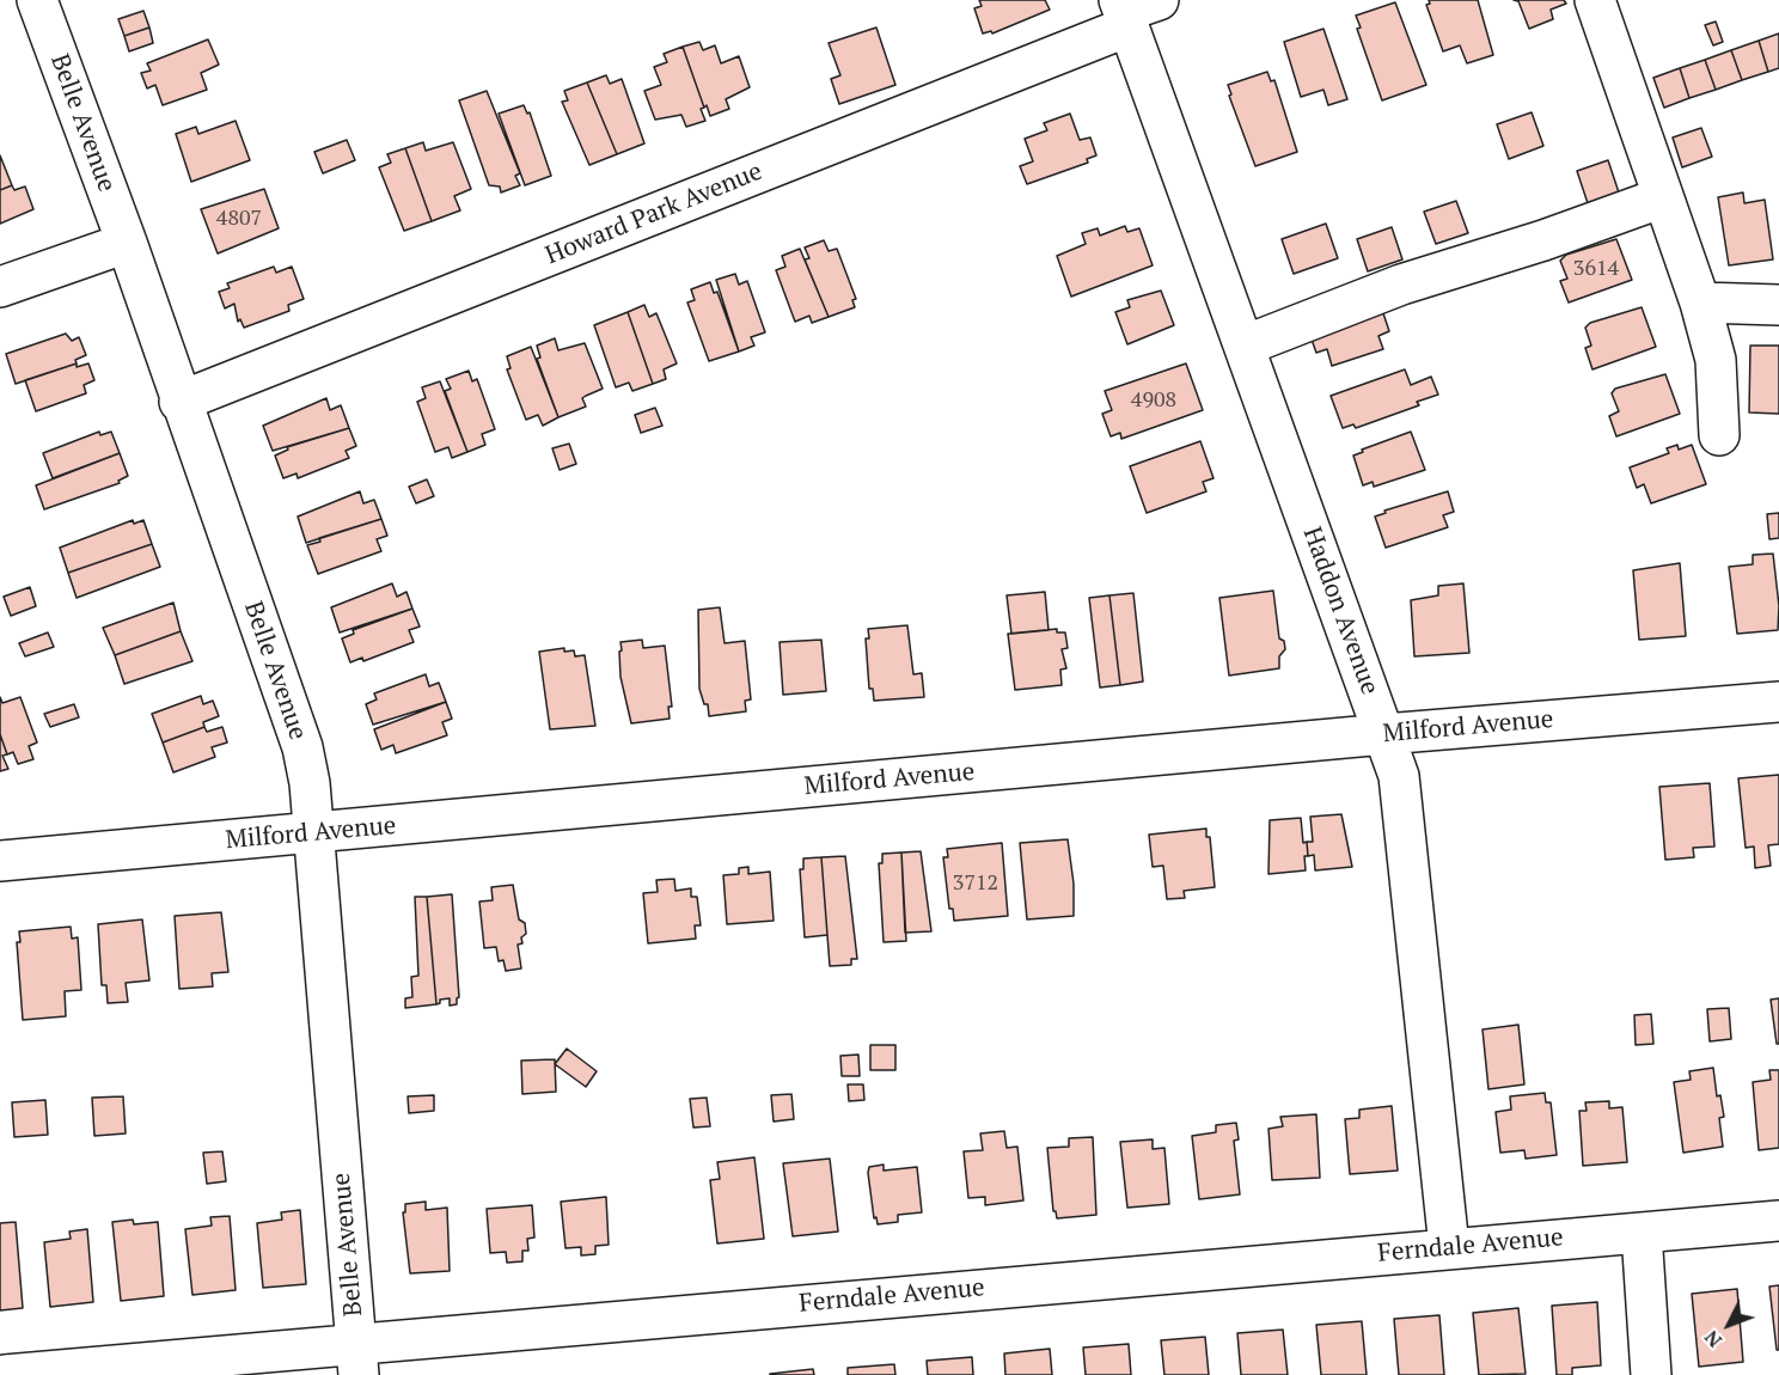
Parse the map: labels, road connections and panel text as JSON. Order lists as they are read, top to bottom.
{
  "streets": {
    "street": [
      "Belle Avenue",
      "Howard Park Avenue",
      "Haddon Avenue",
      "Milford Avenue",
      "Ferndale Avenue"
    ]
  },
  "crossings": [
    ["Belle Avenue", "Howard Park Avenue"],
    ["Belle Avenue", "Milford Avenue"],
    ["Belle Avenue", "Ferndale Avenue"],
    ["Howard Park Avenue", "Haddon Avenue"],
    ["Haddon Avenue", "Milford Avenue"],
    ["Haddon Avenue", "Ferndale Avenue"]
  ],
  "house_numbers": [
    "4807",
    "3614",
    "4908",
    "3712"
  ],
  "north": "bottom left"
}
